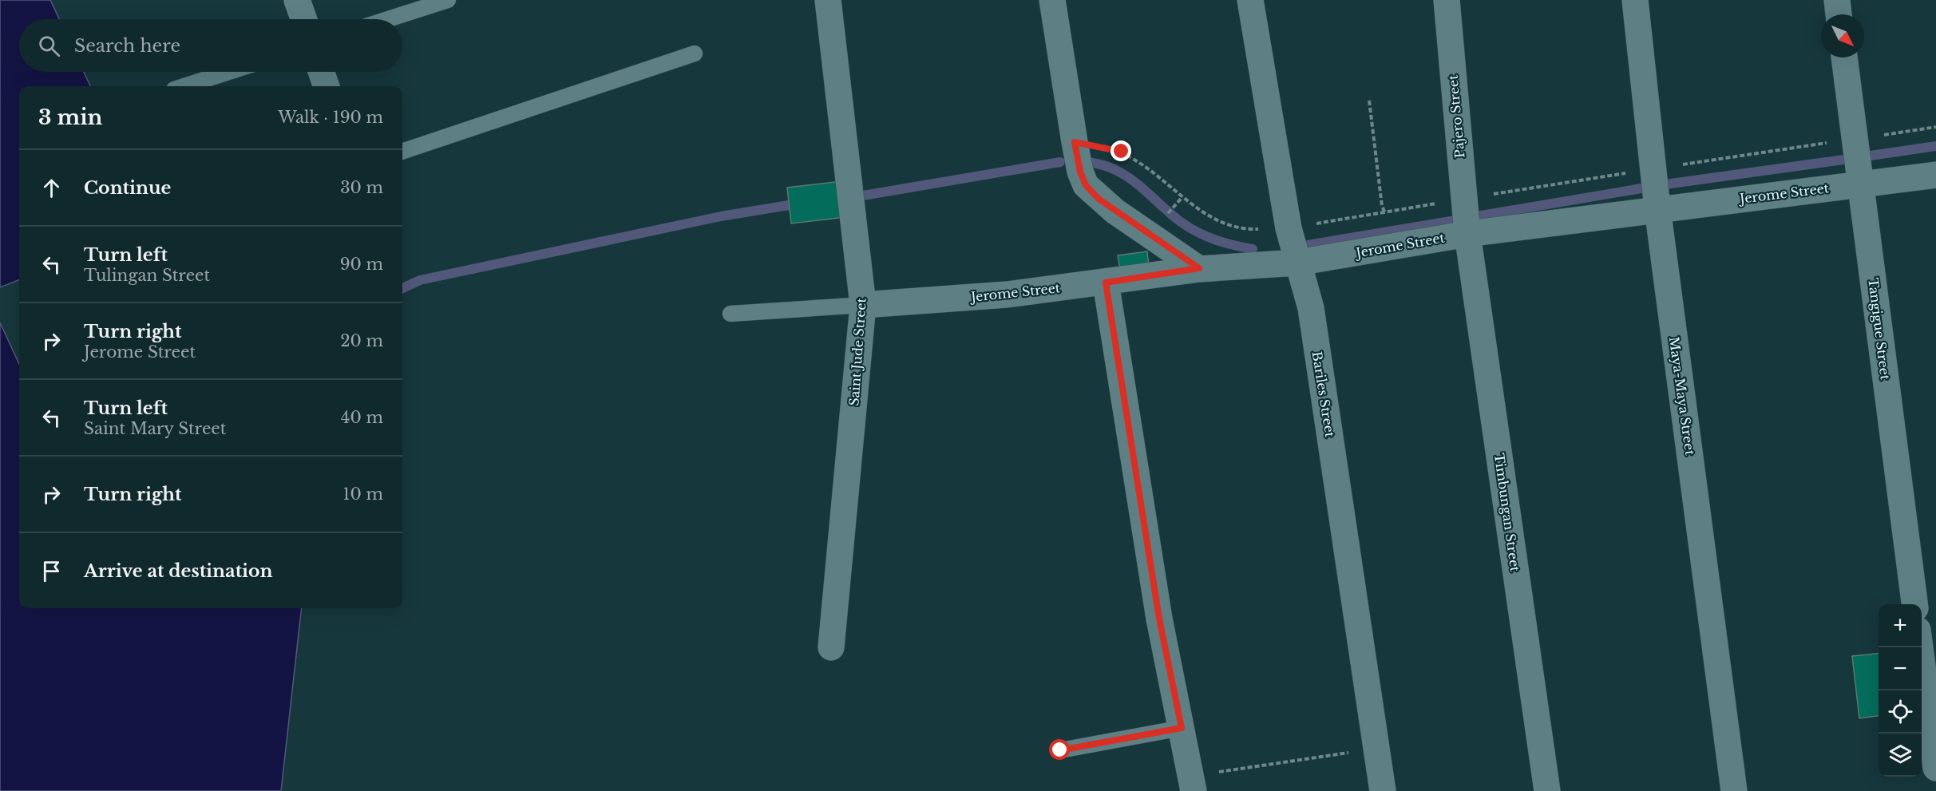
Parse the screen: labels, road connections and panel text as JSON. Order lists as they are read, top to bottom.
{
  "streets": {
    "street": [
      "Pajero Street",
      "Jerome Street",
      "Tangigue Street",
      "Saint Jude Street",
      "Bariles Street",
      "Maya-Maya Street",
      "Timbungan Street"
    ]
  },
  "crossings": [
    ["Pajero Street", "Jerome Street"],
    ["Pajero Street", "Timbungan Street"],
    ["Jerome Street", "Tangigue Street"],
    ["Jerome Street", "Saint Jude Street"],
    ["Jerome Street", "Bariles Street"],
    ["Jerome Street", "Maya-Maya Street"],
    ["Jerome Street", "Timbungan Street"]
  ],
  "north": "bottom right",
  "page": {
    "search": "Search here",
    "heading": ["3 min", "Walk · 190 m"],
    "list": [
      ["Continue", "30 m"],
      ["Turn left", "Tulingan Street", "90 m"],
      ["Turn right", "Jerome Street", "20 m"],
      ["Turn left", "Saint Mary Street", "40 m"],
      ["Turn right", "10 m"],
      "Arrive at destination"
    ],
    "map_buttons": ["+", "−"]
  }
}
